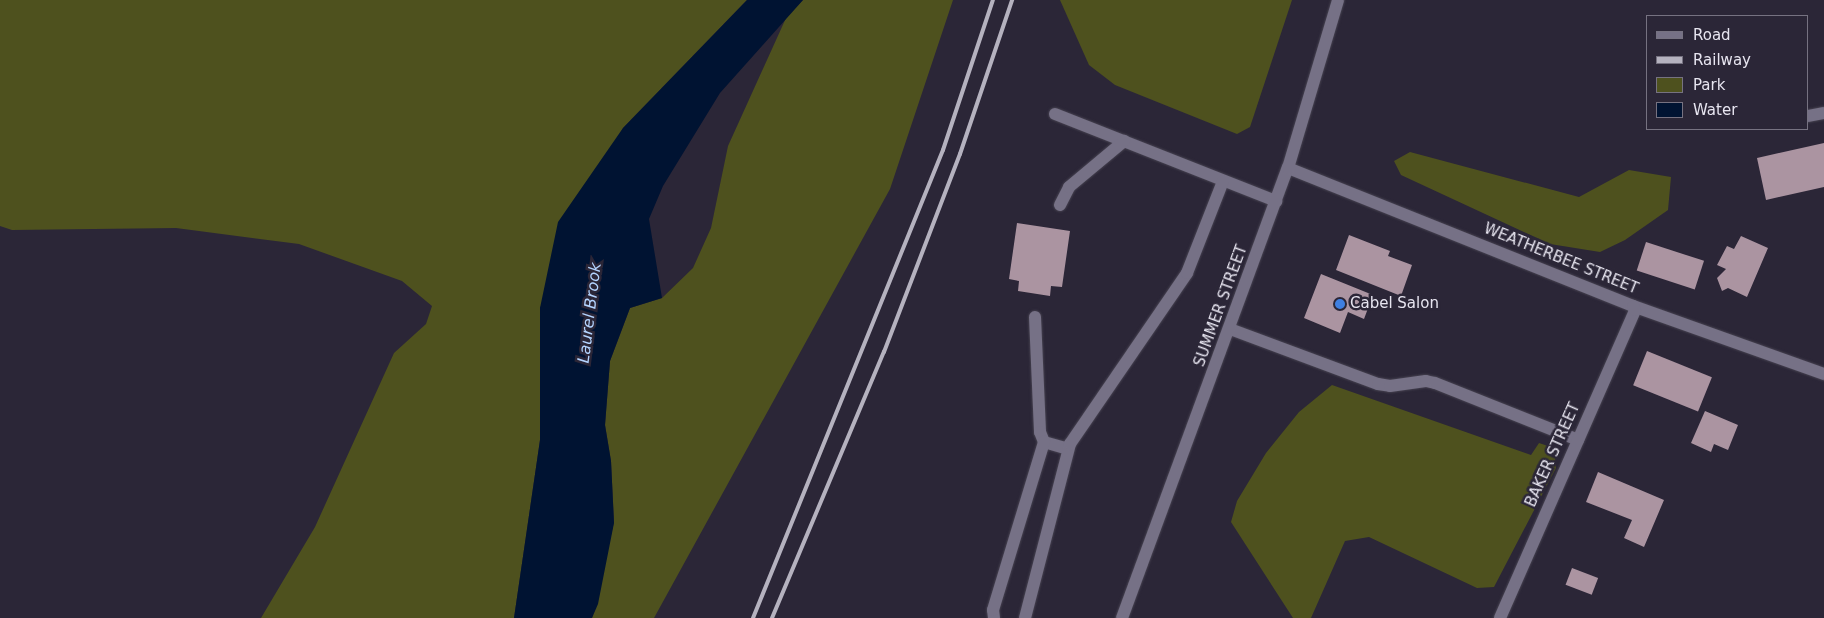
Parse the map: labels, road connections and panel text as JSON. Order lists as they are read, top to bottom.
{
  "streets": {
    "street": ["WEATHERBEE STREET", "SUMMER STREET", "BAKER STREET"]
  },
  "crossings": [
    ["WEATHERBEE STREET", "SUMMER STREET"],
    ["WEATHERBEE STREET", "BAKER STREET"]
  ],
  "water": ["Laurel Brook"],
  "places": ["Cabel Salon"],
  "legend": [
    "Road",
    "Railway",
    "Park",
    "Water"
  ]
}
